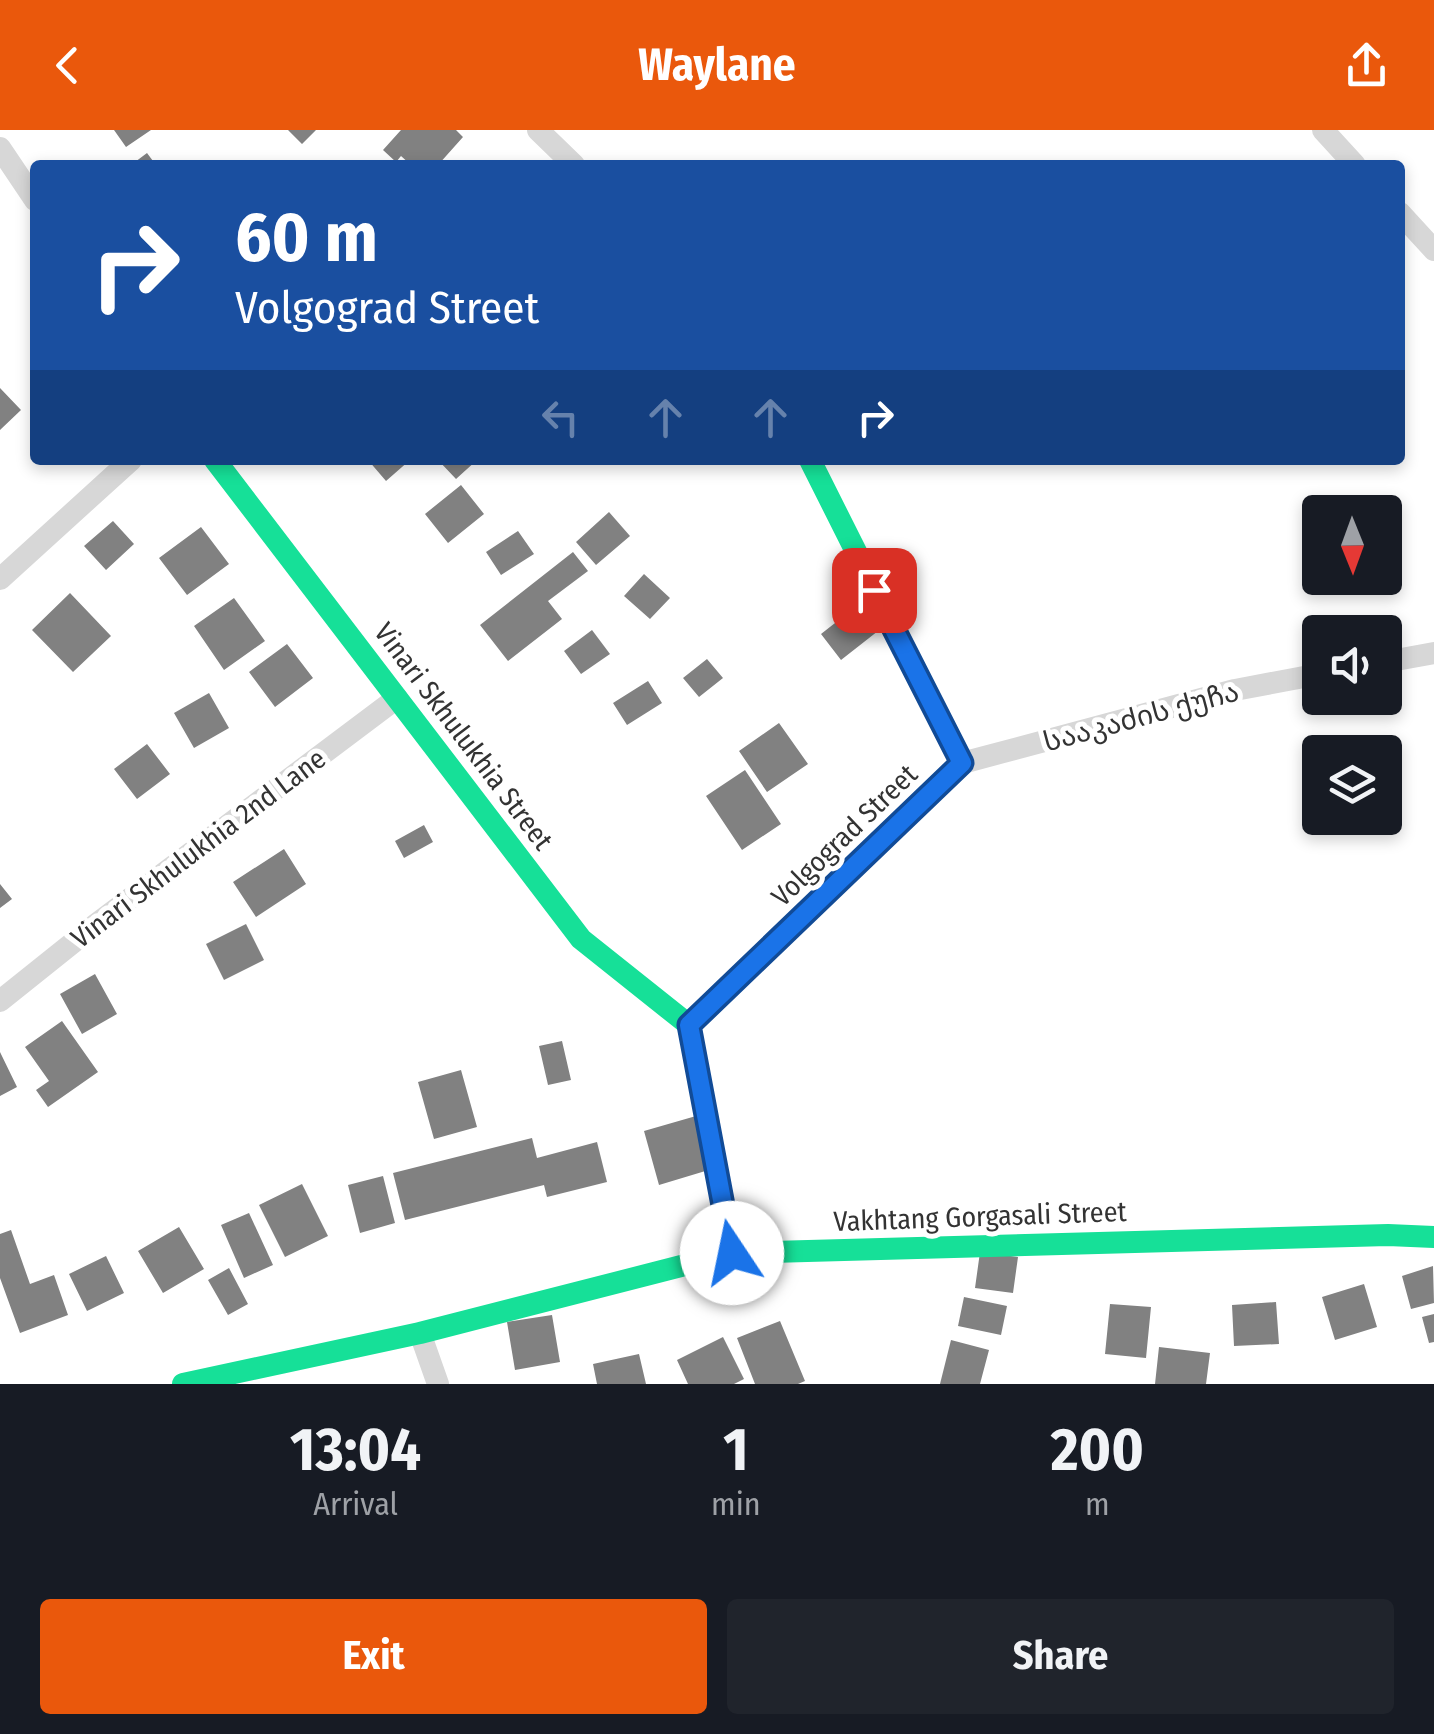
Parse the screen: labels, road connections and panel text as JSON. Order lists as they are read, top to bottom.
{
  "streets": {
    "street": [
      "სააკაძის ქუჩა",
      "Vinari Skhulukhia Street",
      "Volgograd Street",
      "Vinari Skhulukhia 2nd Lane",
      "Vakhtang Gorgasali Street"
    ]
  },
  "crossings": [
    ["სააკაძის ქუჩა", "Volgograd Street"],
    ["Vinari Skhulukhia Street", "Volgograd Street"],
    ["Vinari Skhulukhia Street", "Vinari Skhulukhia 2nd Lane"]
  ],
  "north": "bottom",
  "page": {
    "header": "Waylane",
    "turn": ["60 m", "Volgograd Street"],
    "eta": [
      "13:04",
      "Arrival",
      "1",
      "min",
      "200",
      "m"
    ],
    "buttons": ["Exit", "Share"]
  }
}
